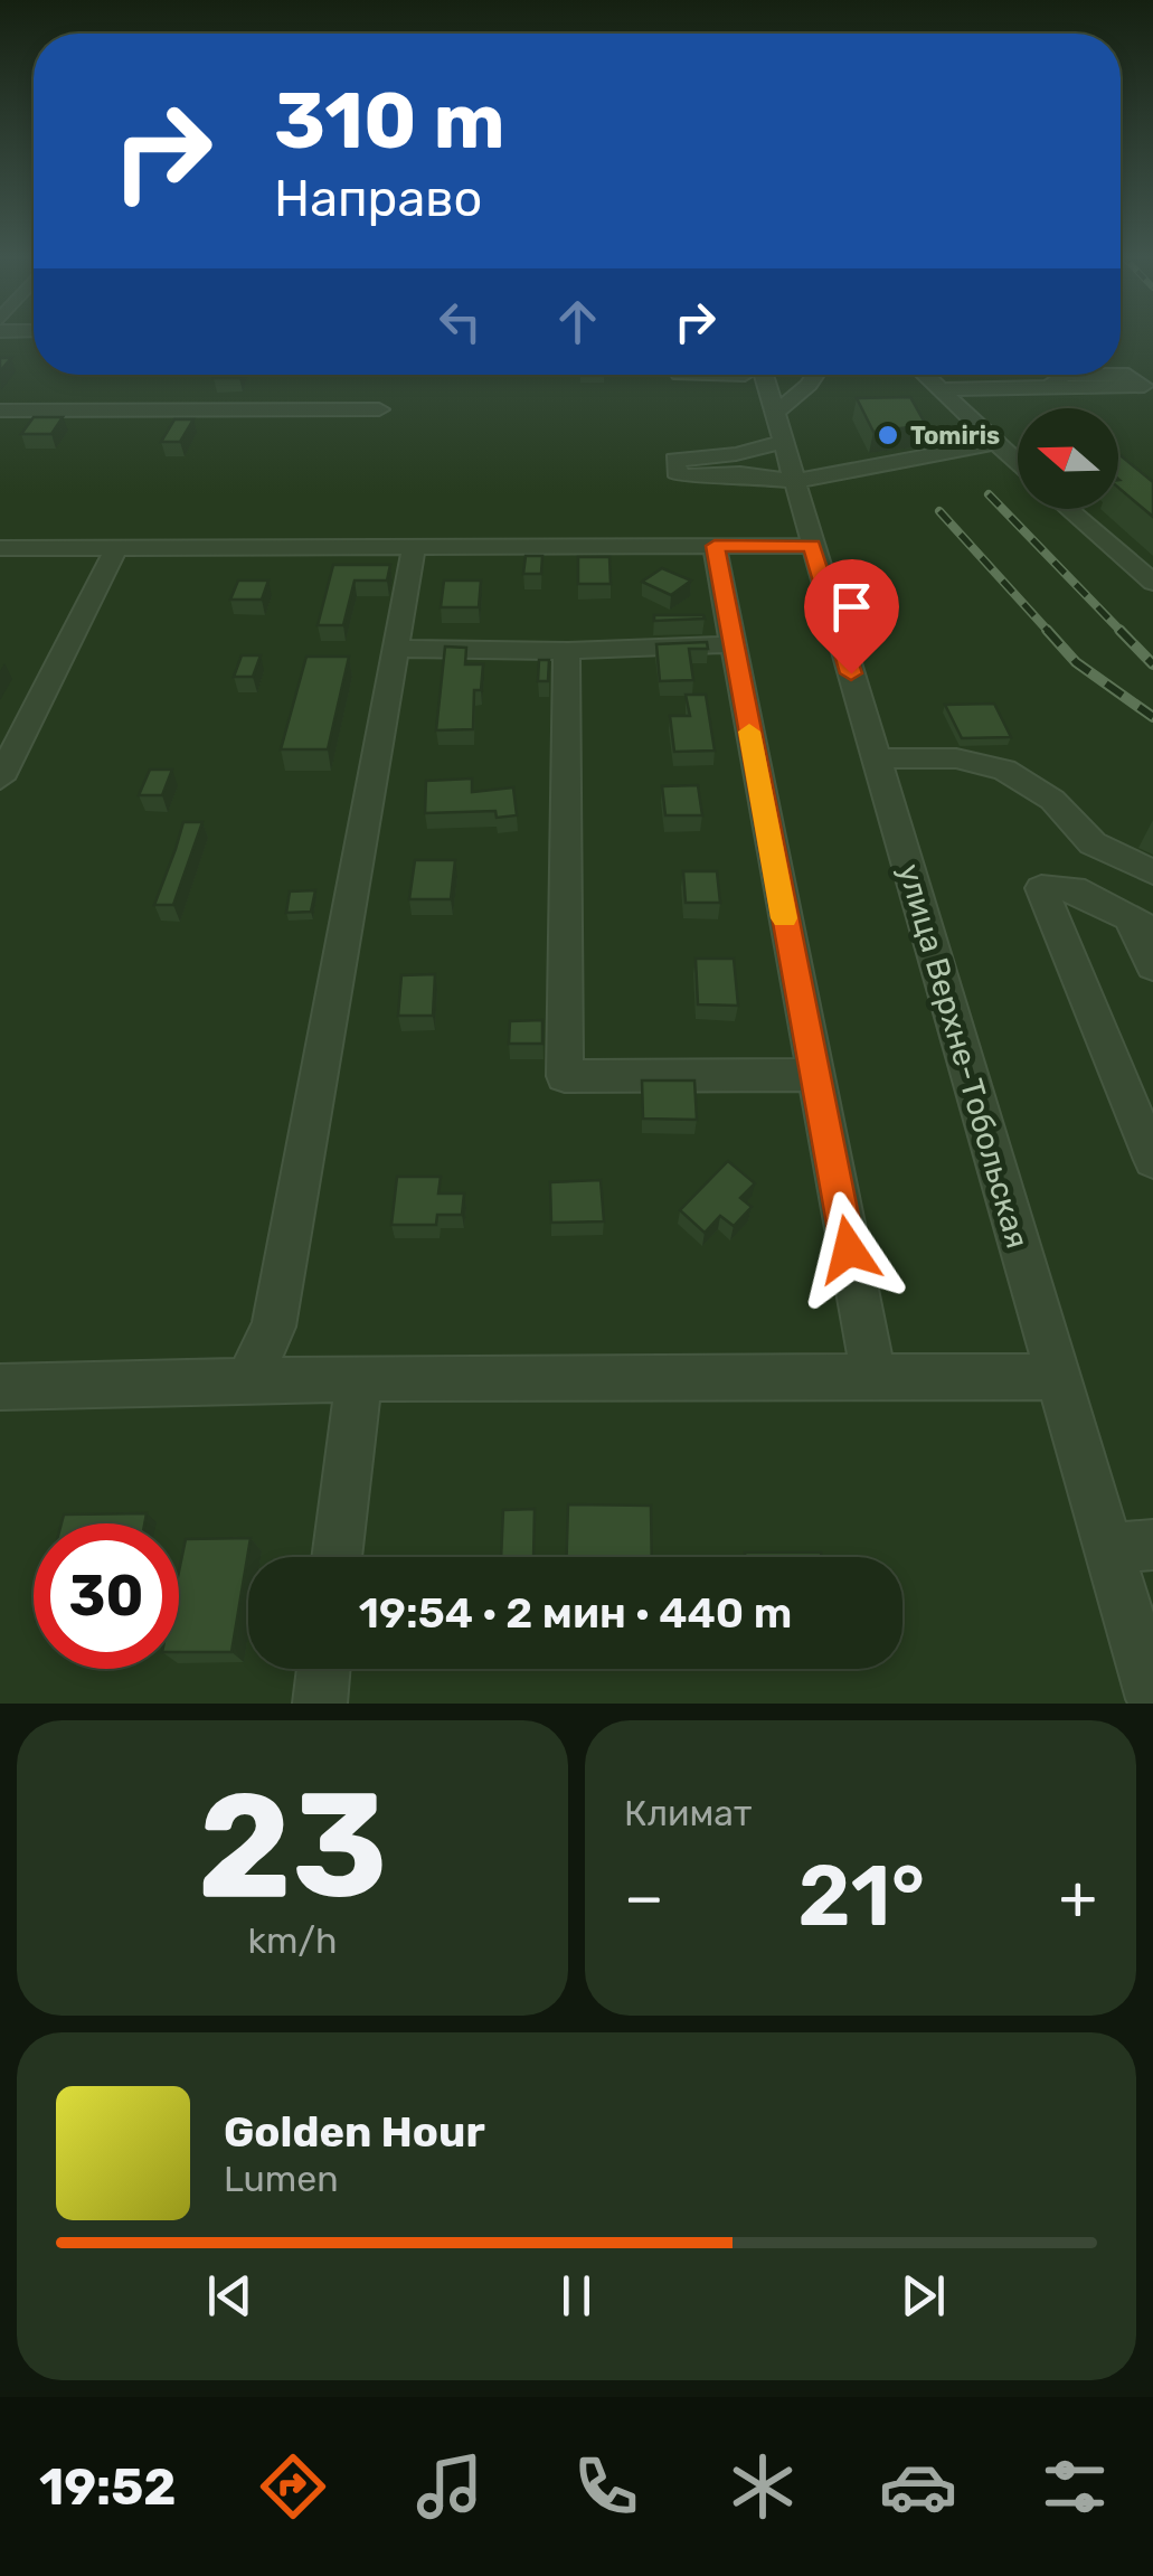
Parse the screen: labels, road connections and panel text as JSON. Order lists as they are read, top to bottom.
{
  "streets": {
    "street": ["улица Верхне-Тобольская"]
  },
  "places": ["Tomiris"],
  "north": "left",
  "page": {
    "turn": ["310 m", "Направо"],
    "limit": "30",
    "trip": "19:54 · 2 мин · 440 m",
    "tile": [
      ["23", "km/h"],
      "Климат"
    ],
    "heat": ["−", "21°", "+"],
    "song": ["Golden Hour", "Lumen"],
    "tabs": "19:52"
  }
}
